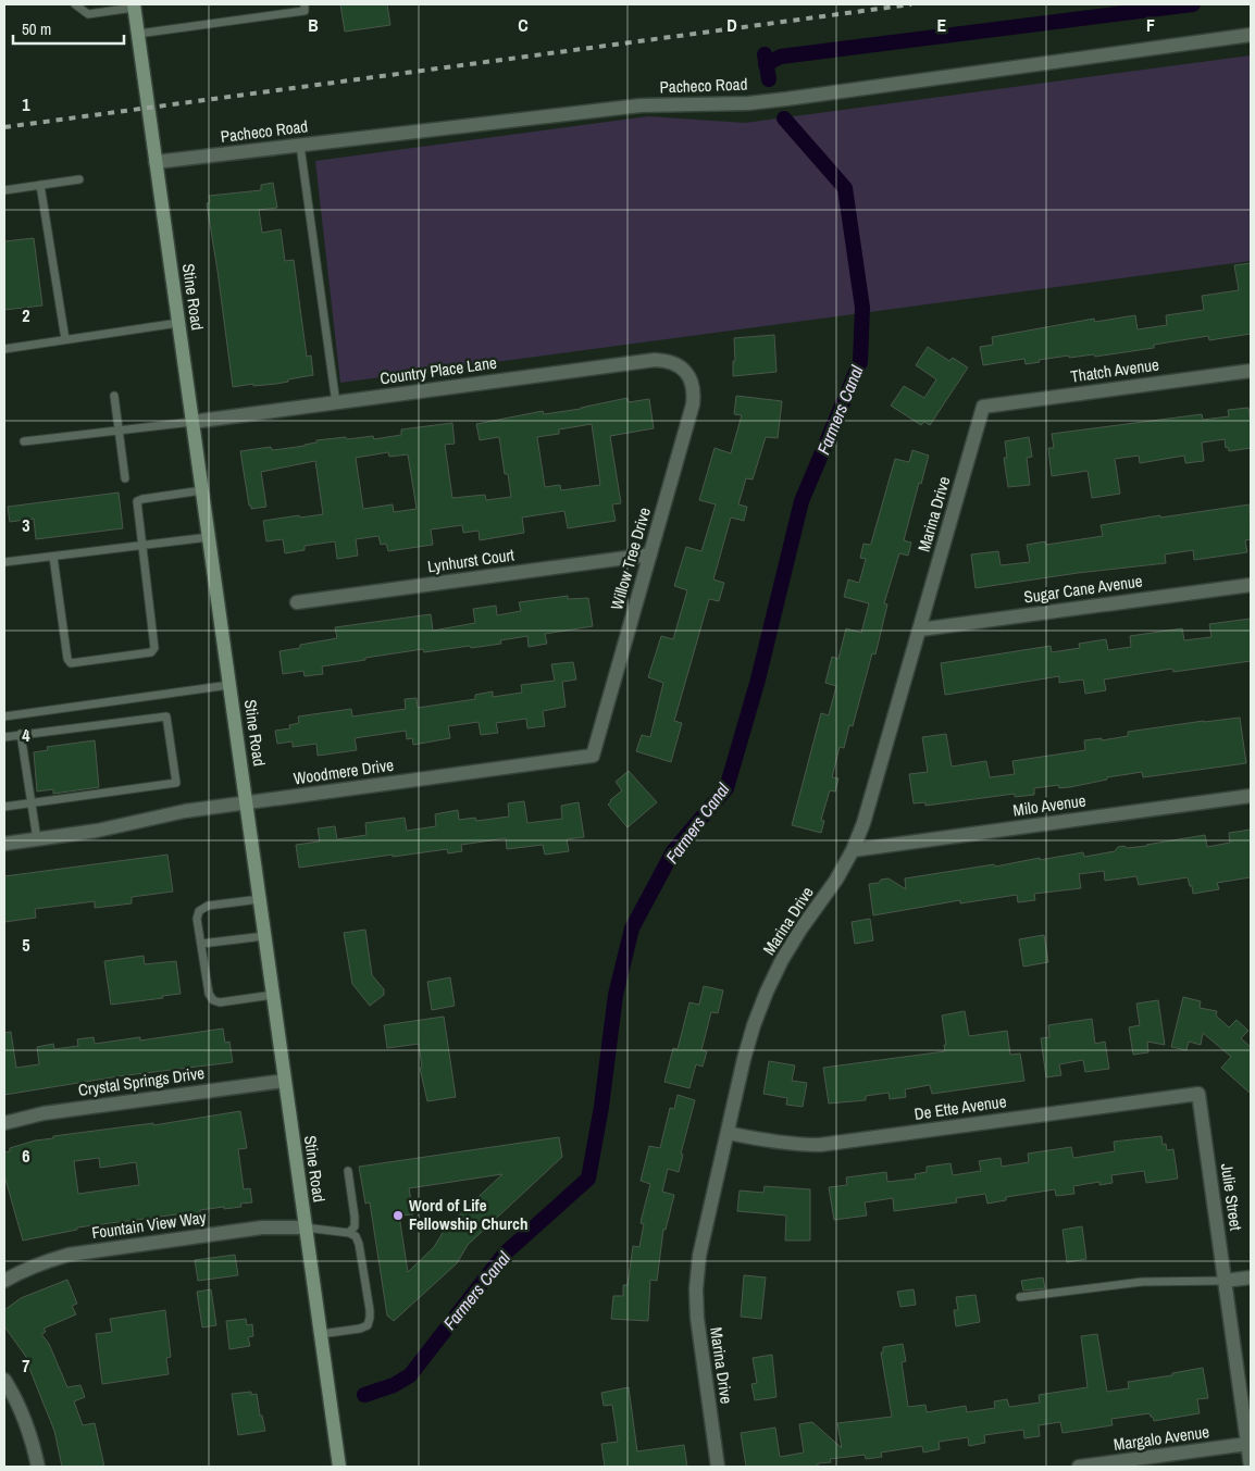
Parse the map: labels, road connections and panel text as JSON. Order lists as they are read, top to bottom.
{
  "streets": {
    "main road": ["Stine Road"],
    "street": [
      "Pacheco Road",
      "Country Place Lane",
      "Thatch Avenue",
      "Marina Drive",
      "Willow Tree Drive",
      "Lynhurst Court",
      "Sugar Cane Avenue",
      "Woodmere Drive",
      "Milo Avenue",
      "Crystal Springs Drive",
      "De Ette Avenue",
      "Julie Street",
      "Fountain View Way",
      "Margalo Avenue"
    ]
  },
  "crossings": [
    ["Pacheco Road", "Stine Road"],
    ["Stine Road", "Country Place Lane"],
    ["Stine Road", "Woodmere Drive"],
    ["Stine Road", "Crystal Springs Drive"],
    ["Stine Road", "Fountain View Way"],
    ["Country Place Lane", "Willow Tree Drive"],
    ["Thatch Avenue", "Marina Drive"],
    ["Marina Drive", "Sugar Cane Avenue"],
    ["Marina Drive", "Milo Avenue"],
    ["Marina Drive", "De Ette Avenue"],
    ["Willow Tree Drive", "Lynhurst Court"],
    ["Willow Tree Drive", "Woodmere Drive"],
    ["De Ette Avenue", "Julie Street"],
    ["Julie Street", "Margalo Avenue"]
  ],
  "water": ["Farmers Canal"],
  "places": ["Word of Life Fellowship Church"],
  "scale_bar": "50 m",
  "grid": {
    "columns": [
      "B",
      "C",
      "D",
      "E",
      "F"
    ],
    "rows": [
      "1",
      "2",
      "3",
      "4",
      "5",
      "6",
      "7"
    ]
  }
}
